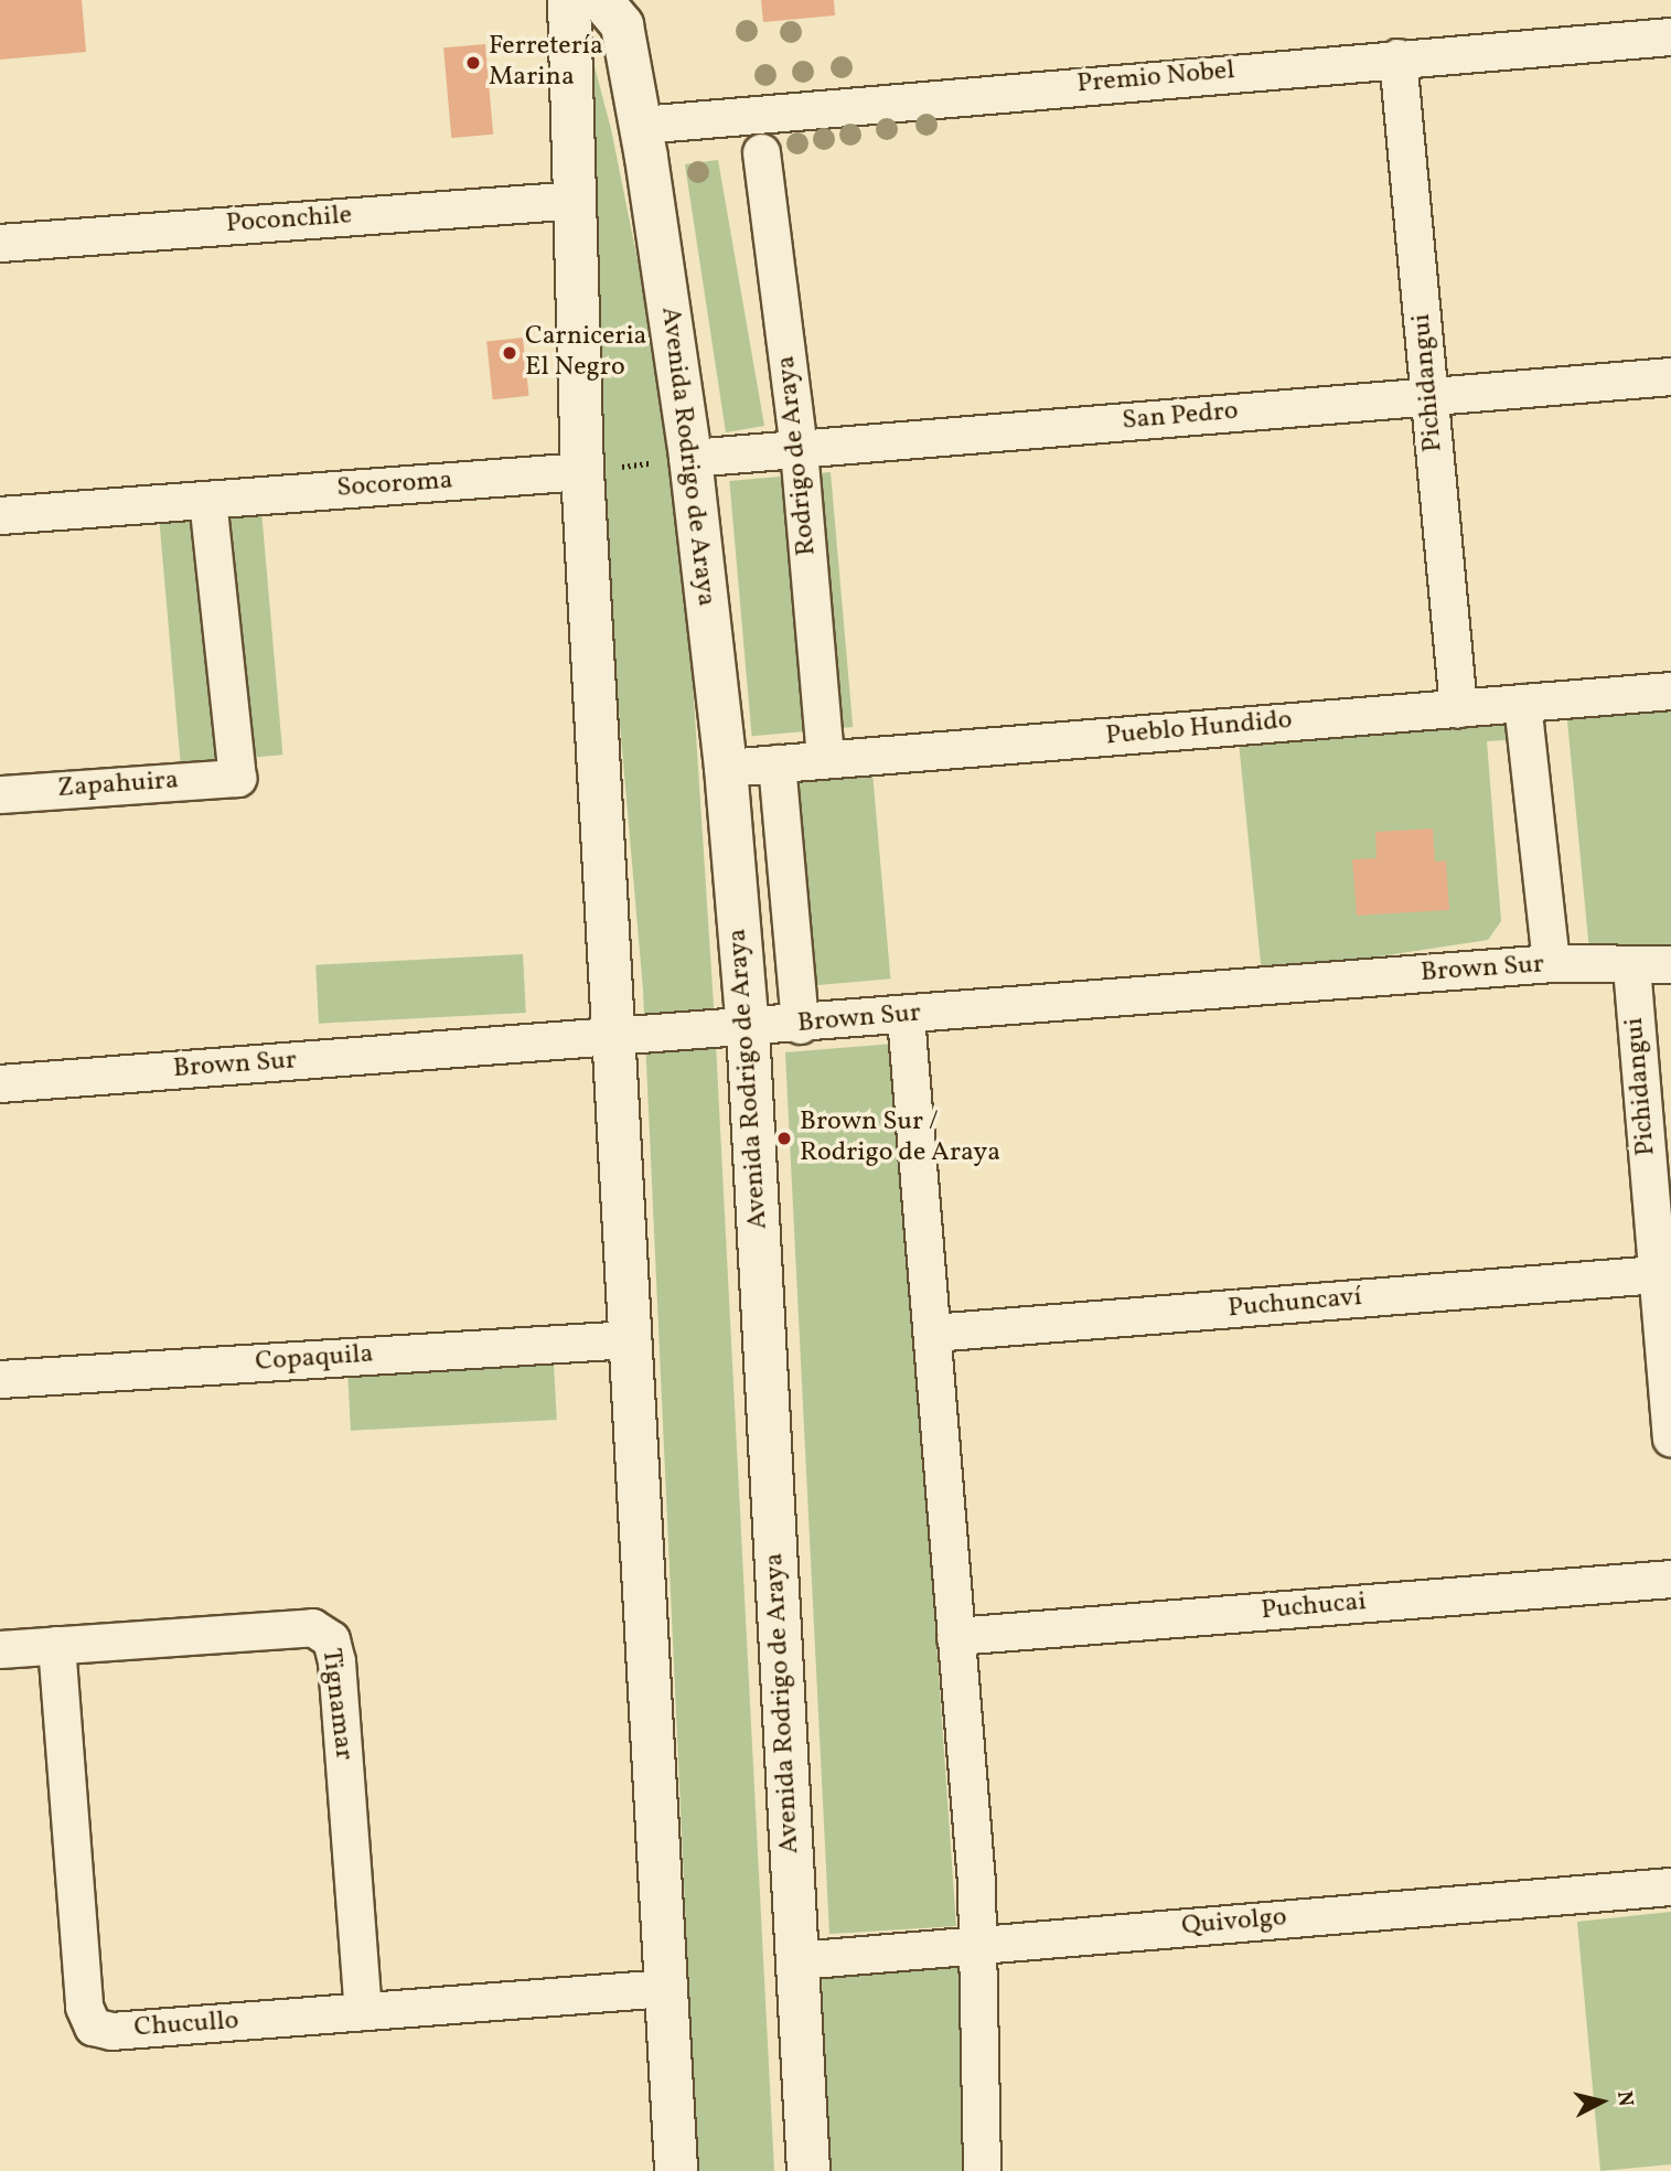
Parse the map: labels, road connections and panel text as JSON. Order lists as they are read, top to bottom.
{
  "streets": {
    "main road": ["Avenida Rodrigo de Araya"],
    "street": [
      "Premio Nobel",
      "Poconchile",
      "Pichidangui",
      "San Pedro",
      "Rodrigo de Araya",
      "Socoroma",
      "Pueblo Hundido",
      "Zapahuira",
      "Brown Sur",
      "Puchuncaví",
      "Copaquila",
      "Puchucai",
      "Tignamar",
      "Quivolgo",
      "Chucullo"
    ]
  },
  "crossings": [
    ["Premio Nobel", "Pichidangui"],
    ["Premio Nobel", "Avenida Rodrigo de Araya"],
    ["Pichidangui", "San Pedro"],
    ["Pichidangui", "Pueblo Hundido"],
    ["Pichidangui", "Brown Sur"],
    ["Pichidangui", "Puchuncaví"],
    ["San Pedro", "Rodrigo de Araya"],
    ["San Pedro", "Avenida Rodrigo de Araya"],
    ["Rodrigo de Araya", "Pueblo Hundido"],
    ["Avenida Rodrigo de Araya", "Pueblo Hundido"],
    ["Avenida Rodrigo de Araya", "Brown Sur"],
    ["Avenida Rodrigo de Araya", "Quivolgo"],
    ["Socoroma", "Zapahuira"],
    ["Tignamar", "Chucullo"]
  ],
  "places": ["Ferretería Marina", "Carniceria El Negro", "Brown Sur / Rodrigo de Araya"],
  "north": "right"
}
